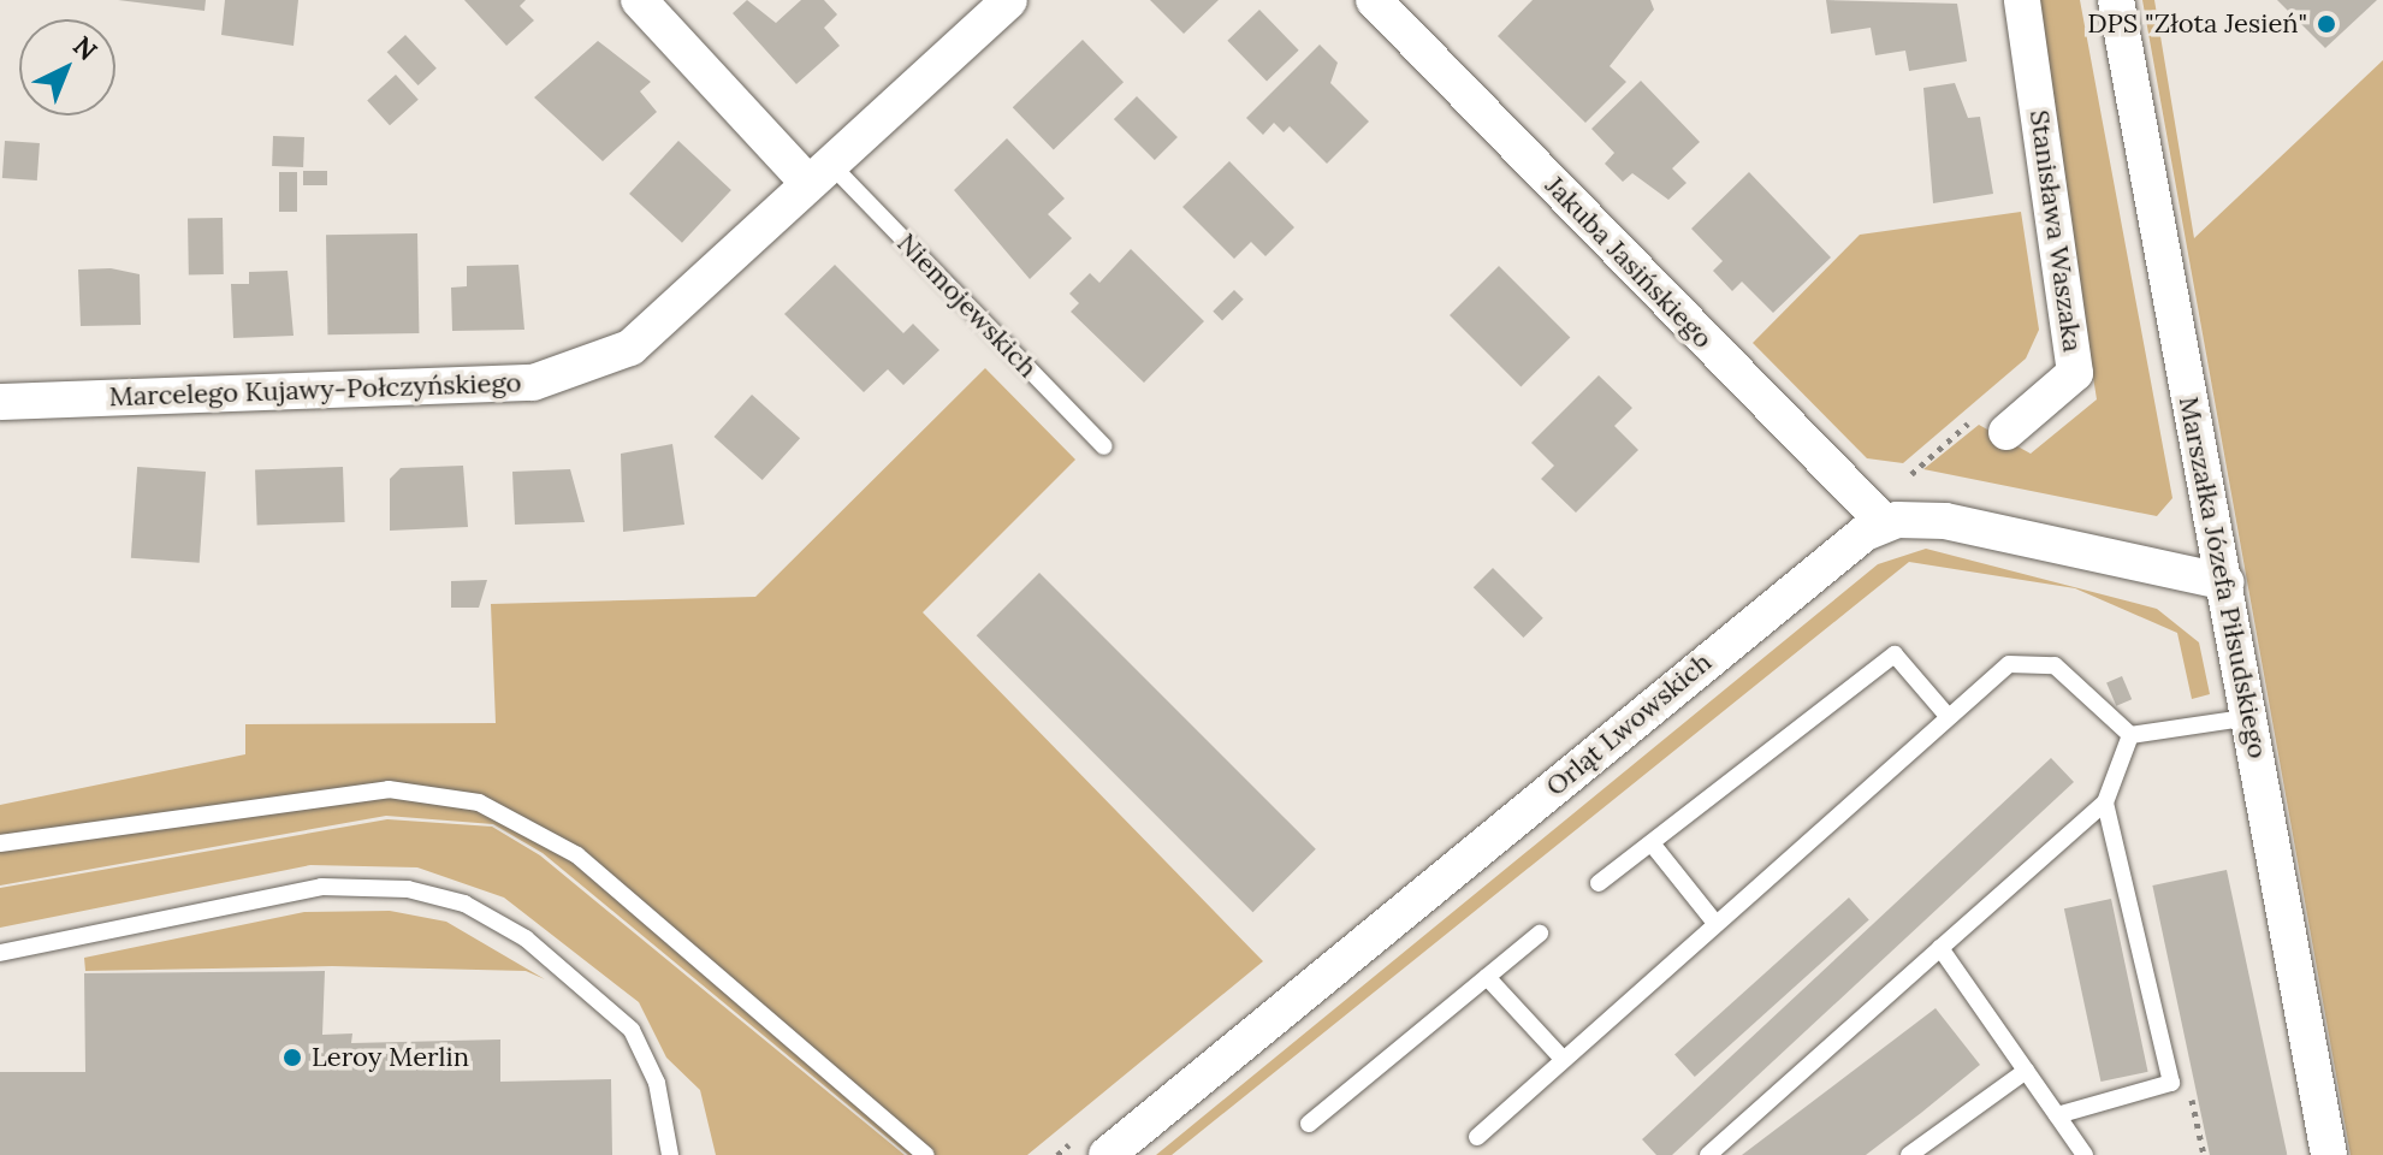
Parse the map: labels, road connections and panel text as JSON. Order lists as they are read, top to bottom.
{
  "streets": {
    "street": [
      "Stanisława Waszaka",
      "Jakuba Jasińskiego",
      "Niemojewskich",
      "Marcelego Kujawy-Połczyńskiego",
      "Marszałka Józefa Piłsudskiego",
      "Orląt Lwowskich"
    ]
  },
  "crossings": [
    ["Jakuba Jasińskiego", "Orląt Lwowskich"],
    ["Niemojewskich", "Marcelego Kujawy-Połczyńskiego"],
    ["Marszałka Józefa Piłsudskiego", "Orląt Lwowskich"]
  ],
  "places": ["DPS \"Złota Jesień\"", "Leroy Merlin"],
  "north": "top right"
}
